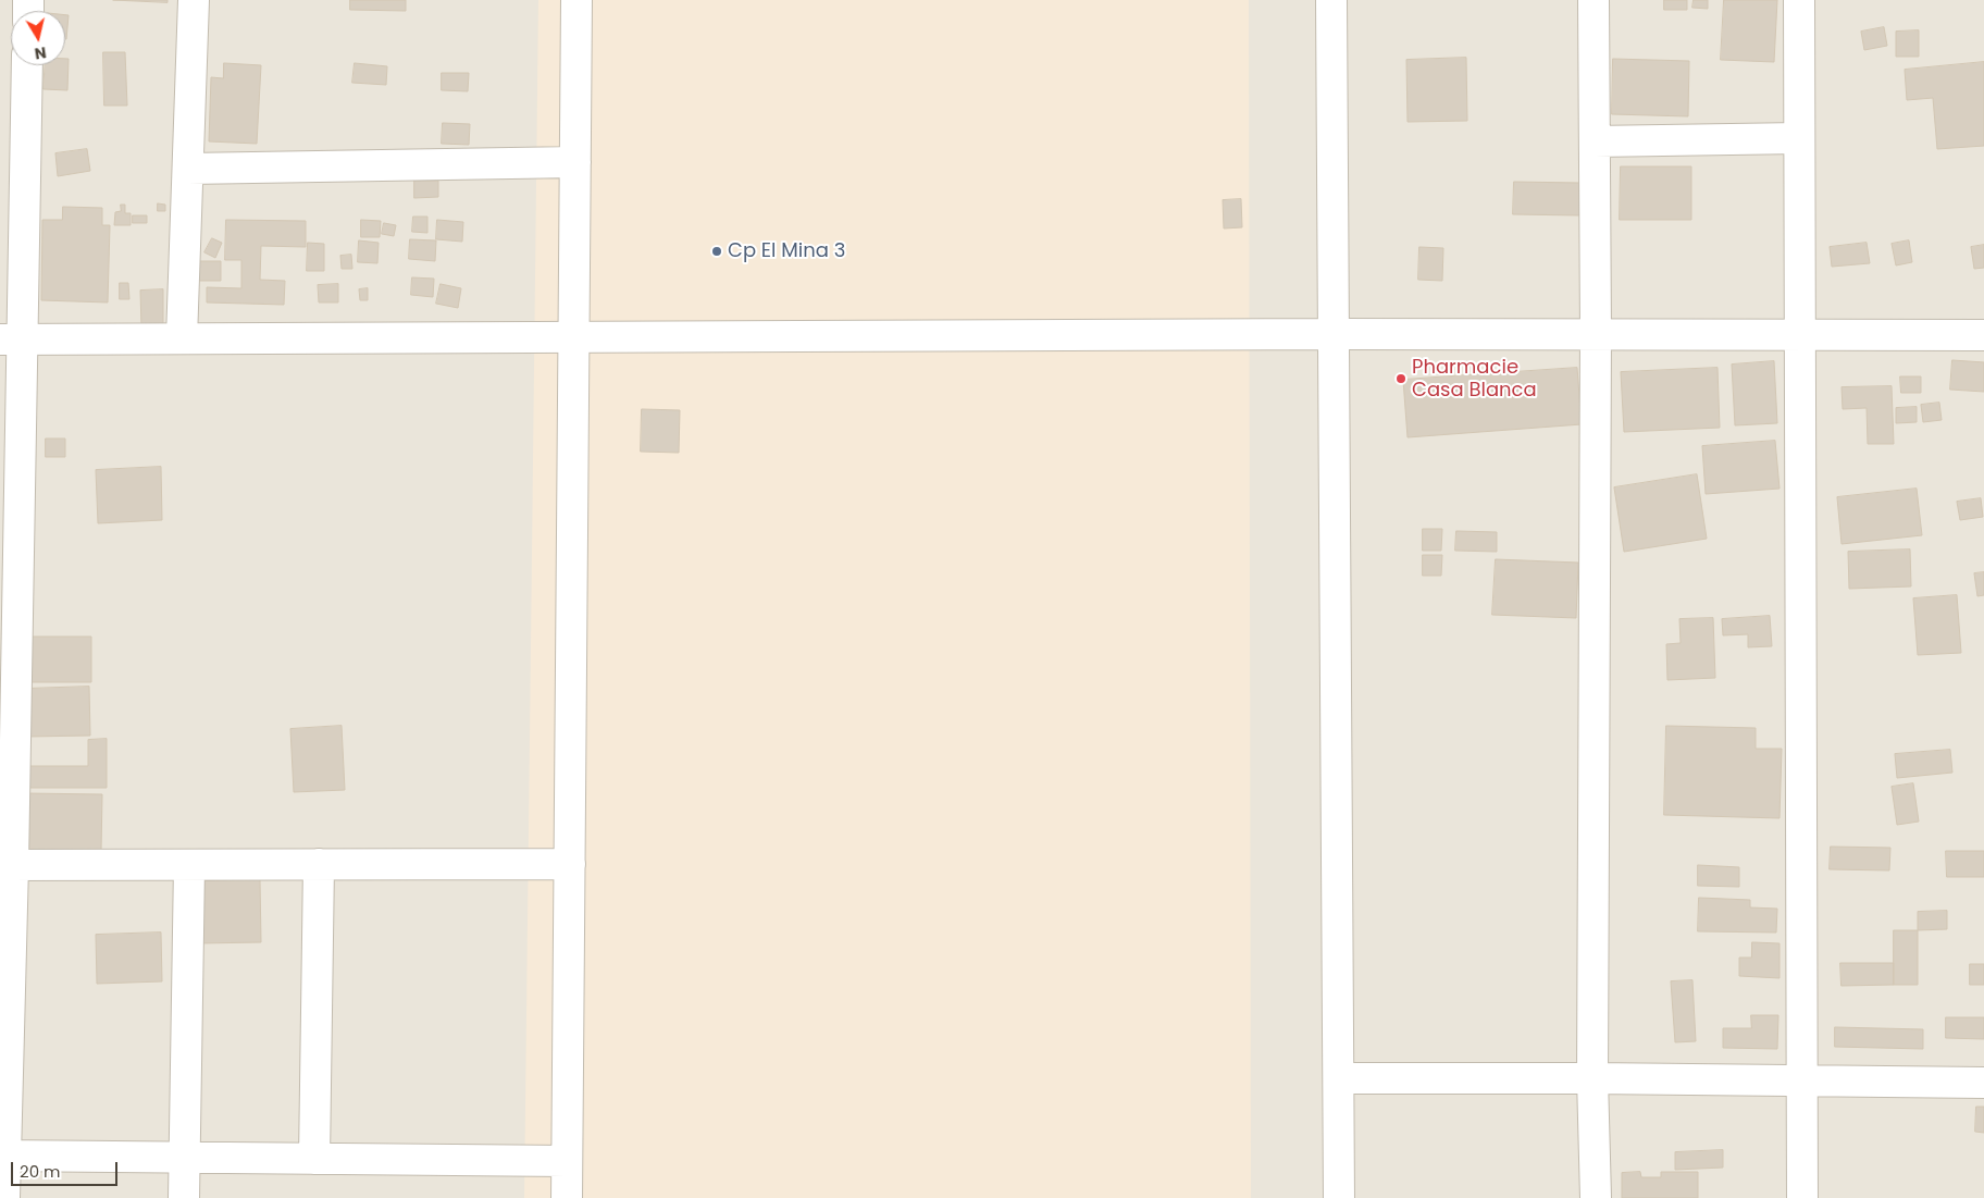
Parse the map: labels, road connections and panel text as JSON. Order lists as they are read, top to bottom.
{
  "places": ["Cp El Mina 3", "Pharmacie Casa Blanca"],
  "scale_bar": "20 m",
  "north": "bottom"
}
